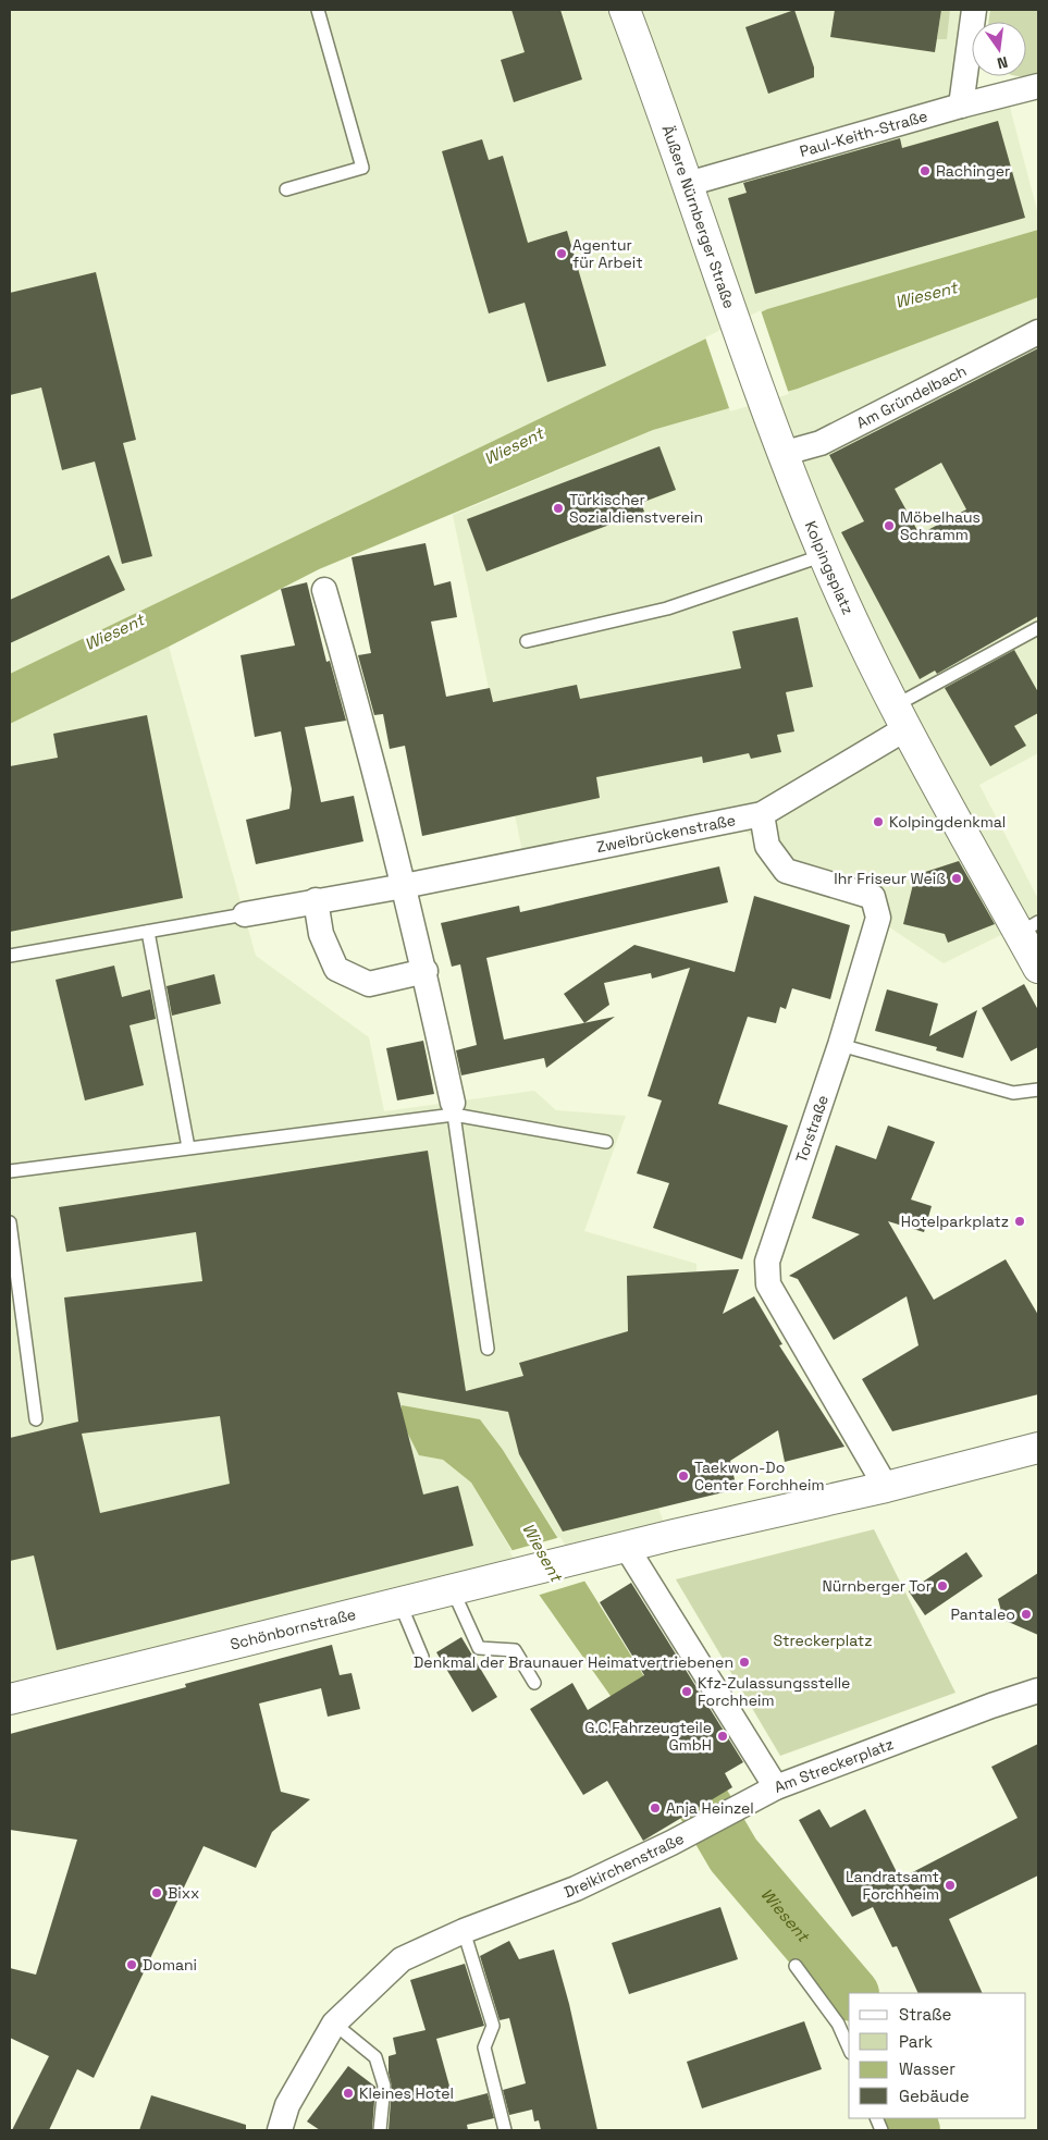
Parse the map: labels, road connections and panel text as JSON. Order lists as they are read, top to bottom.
{
  "streets": {
    "street": [
      "Paul-Keith-Straße",
      "Äußere Nürnberger Straße",
      "Am Gründelbach",
      "Kolpingsplatz",
      "Zweibrückenstraße",
      "Torstraße",
      "Schönbornstraße",
      "Am Streckerplatz",
      "Dreikirchenstraße"
    ]
  },
  "crossings": [
    ["Paul-Keith-Straße", "Äußere Nürnberger Straße"],
    ["Äußere Nürnberger Straße", "Am Gründelbach"],
    ["Äußere Nürnberger Straße", "Kolpingsplatz"],
    ["Am Gründelbach", "Kolpingsplatz"],
    ["Kolpingsplatz", "Zweibrückenstraße"],
    ["Zweibrückenstraße", "Torstraße"],
    ["Schönbornstraße", "Am Streckerplatz"],
    ["Am Streckerplatz", "Dreikirchenstraße"]
  ],
  "water": ["Wiesent"],
  "parks": ["Streckerplatz"],
  "places": [
    "Rachinger",
    "Agentur für Arbeit",
    "Türkischer Sozialdienstverein",
    "Möbelhaus Schramm",
    "Kolpingdenkmal",
    "Ihr Friseur Weiß",
    "Hotelparkplatz",
    "Taekwon-Do Center Forchheim",
    "Nürnberger Tor",
    "Pantaleo",
    "Denkmal der Braunauer Heimatvertriebenen",
    "Kfz-Zulassungsstelle Forchheim",
    "G.C.Fahrzeugteile GmbH",
    "Anja Heinzel",
    "Landratsamt Forchheim",
    "Bixx",
    "Domani",
    "Kleines Hotel"
  ],
  "legend": [
    "Straße",
    "Park",
    "Wasser",
    "Gebäude"
  ],
  "north": "bottom"
}
